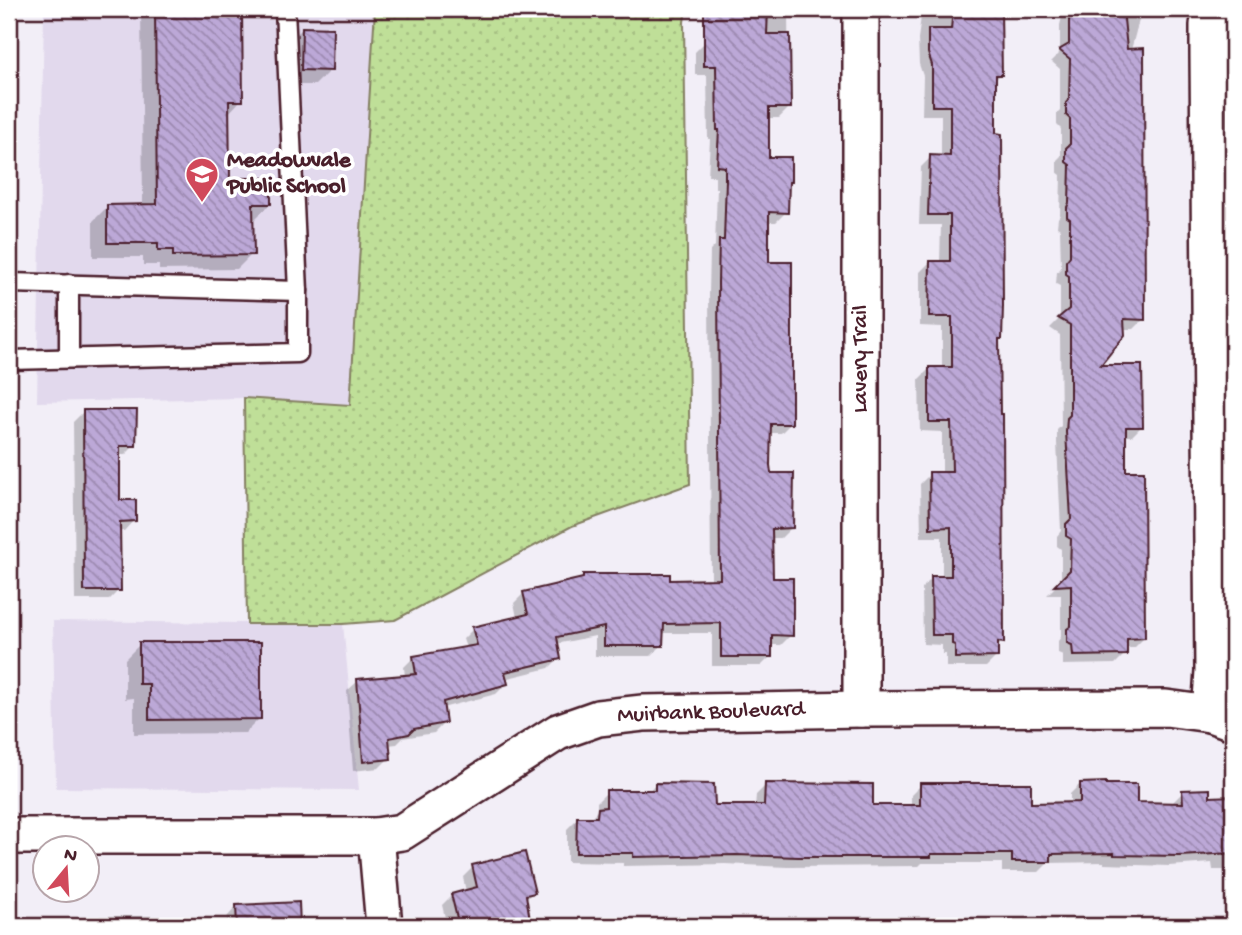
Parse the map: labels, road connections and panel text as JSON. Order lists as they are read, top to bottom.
{
  "streets": {
    "street": ["Lavery Trail", "Muirbank Boulevard"]
  },
  "crossings": [
    ["Lavery Trail", "Muirbank Boulevard"]
  ],
  "places": {
    "school or university": ["Meadowvale Public School"]
  },
  "north": "top"
}
